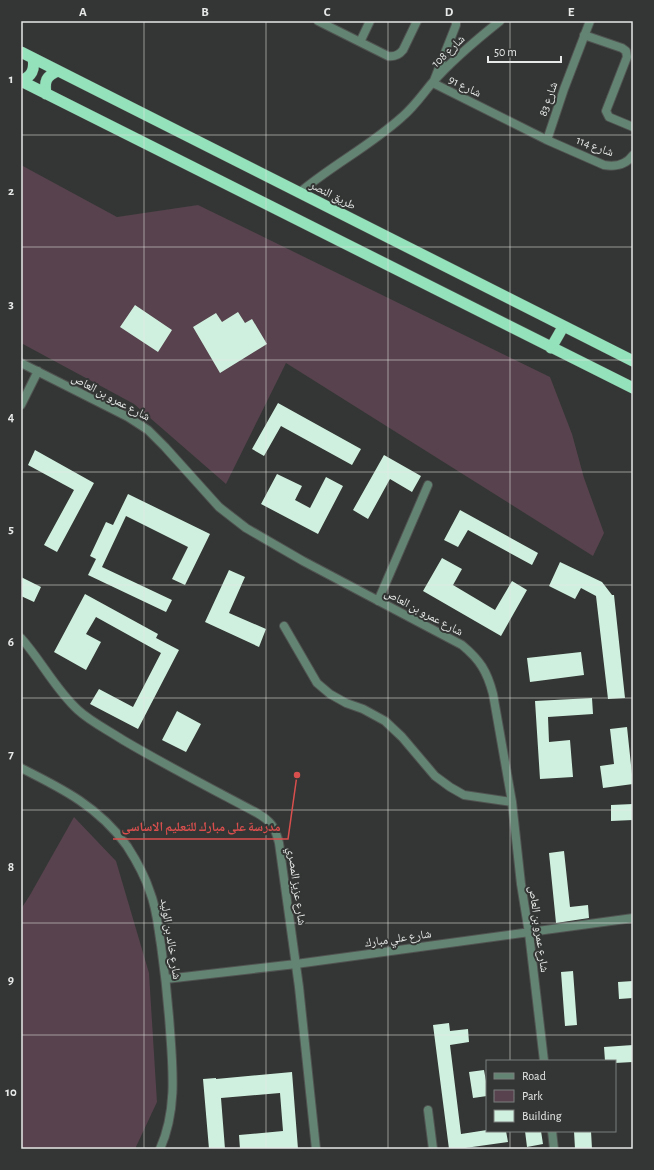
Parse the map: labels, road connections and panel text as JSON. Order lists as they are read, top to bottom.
{
  "streets": {
    "highway": ["طريق النصر"],
    "street": [
      "شارع 108",
      "شارع 91",
      "شارع 83",
      "شارع 114",
      "شارع عمرو بن العاص",
      "شارع عزيز المصري",
      "شارع علي مبارك",
      "شارع خالد بن الوليد"
    ]
  },
  "crossings": [
    ["شارع 108", "شارع 91"],
    ["شارع 91", "شارع 83"],
    ["شارع 91", "شارع 114"],
    ["شارع 83", "شارع 114"],
    ["شارع عمرو بن العاص", "شارع علي مبارك"],
    ["شارع عزيز المصري", "شارع علي مبارك"],
    ["شارع علي مبارك", "شارع خالد بن الوليد"]
  ],
  "places": ["مدرسة على مبارك للتعليم الاساسى"],
  "legend": ["Road", "Park", "Building"],
  "scale_bar": "50 m",
  "grid": {
    "columns": [
      "A",
      "B",
      "C",
      "D",
      "E"
    ],
    "rows": [
      "1",
      "2",
      "3",
      "4",
      "5",
      "6",
      "7",
      "8",
      "9",
      "10"
    ]
  }
}
